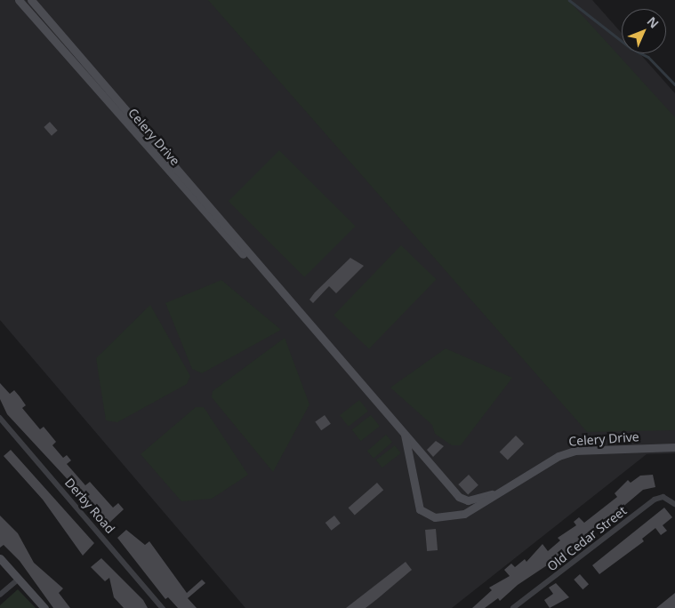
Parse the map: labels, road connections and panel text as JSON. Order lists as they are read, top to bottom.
{
  "streets": {
    "street": ["Celery Drive", "Derby Road", "Old Cedar Street"]
  },
  "north": "top right"
}
